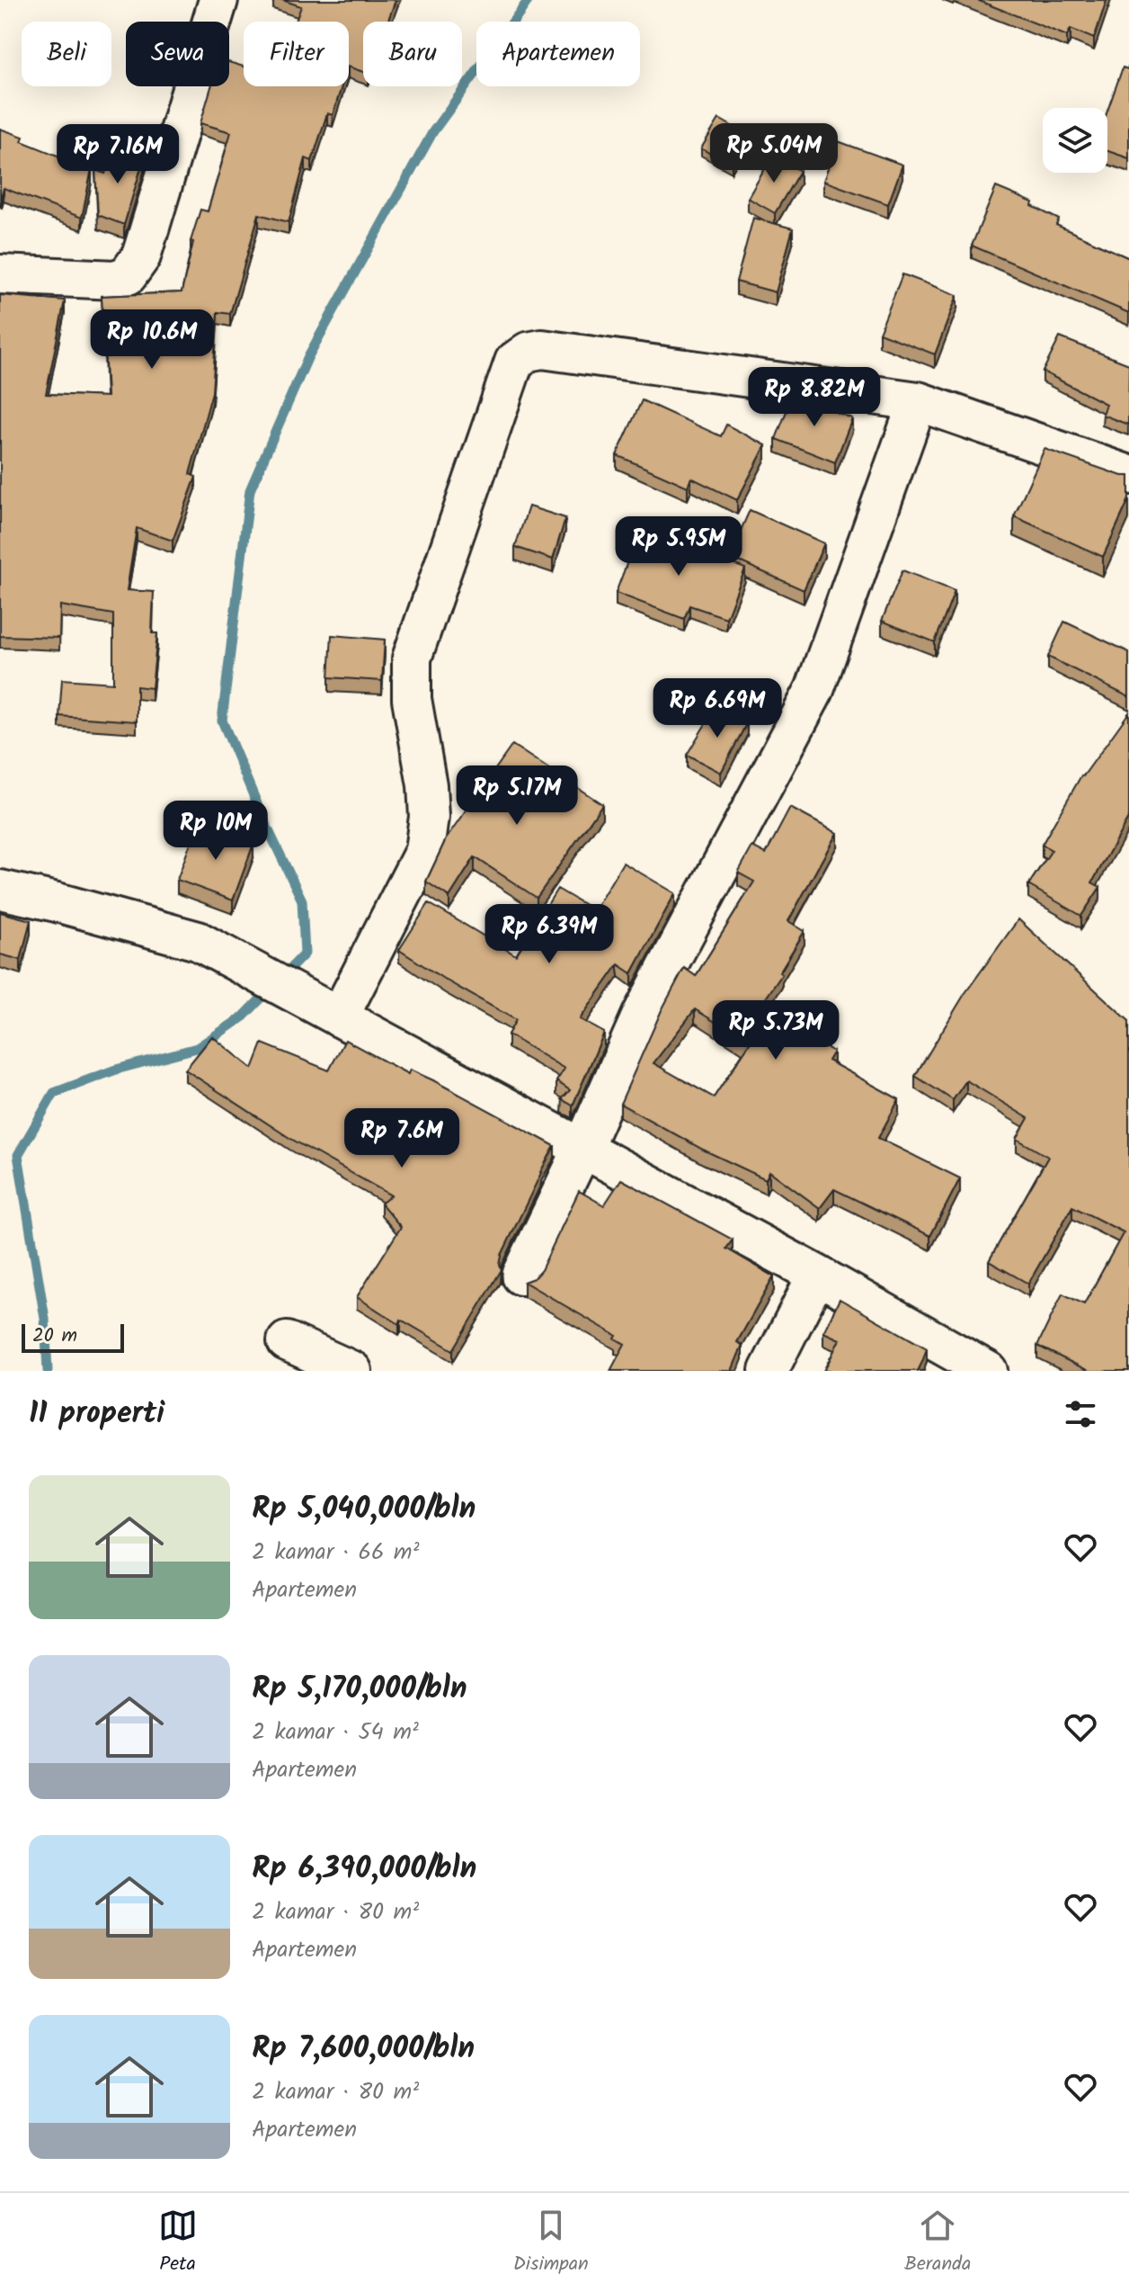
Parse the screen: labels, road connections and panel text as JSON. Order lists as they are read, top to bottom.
{
  "scale_bar": "20 m",
  "page": {
    "chip": [
      "Beli",
      "Sewa",
      "Filter",
      "Baru",
      "Apartemen"
    ],
    "price": [
      "Rp 5.04M",
      "Rp 7.16M",
      "Rp 10.6M",
      "Rp 8.82M",
      "Rp 5.95M",
      "Rp 6.69M",
      "Rp 5.17M",
      "Rp 10M",
      "Rp 6.39M",
      "Rp 5.73M",
      "Rp 7.6M"
    ],
    "scale": "20 m",
    "heading": "11 properti",
    "list": [
      {
        "name": "Rp 5,040,000/bln",
        "note": "2 kamar · 66 m² · Apartemen"
      },
      {
        "name": "Rp 5,170,000/bln",
        "note": "2 kamar · 54 m² · Apartemen"
      },
      {
        "name": "Rp 6,390,000/bln",
        "note": "2 kamar · 80 m² · Apartemen"
      },
      {
        "name": "Rp 7,600,000/bln",
        "note": "2 kamar · 80 m² · Apartemen"
      }
    ],
    "tabs": ["Peta", "Disimpan", "Beranda"]
  }
}
